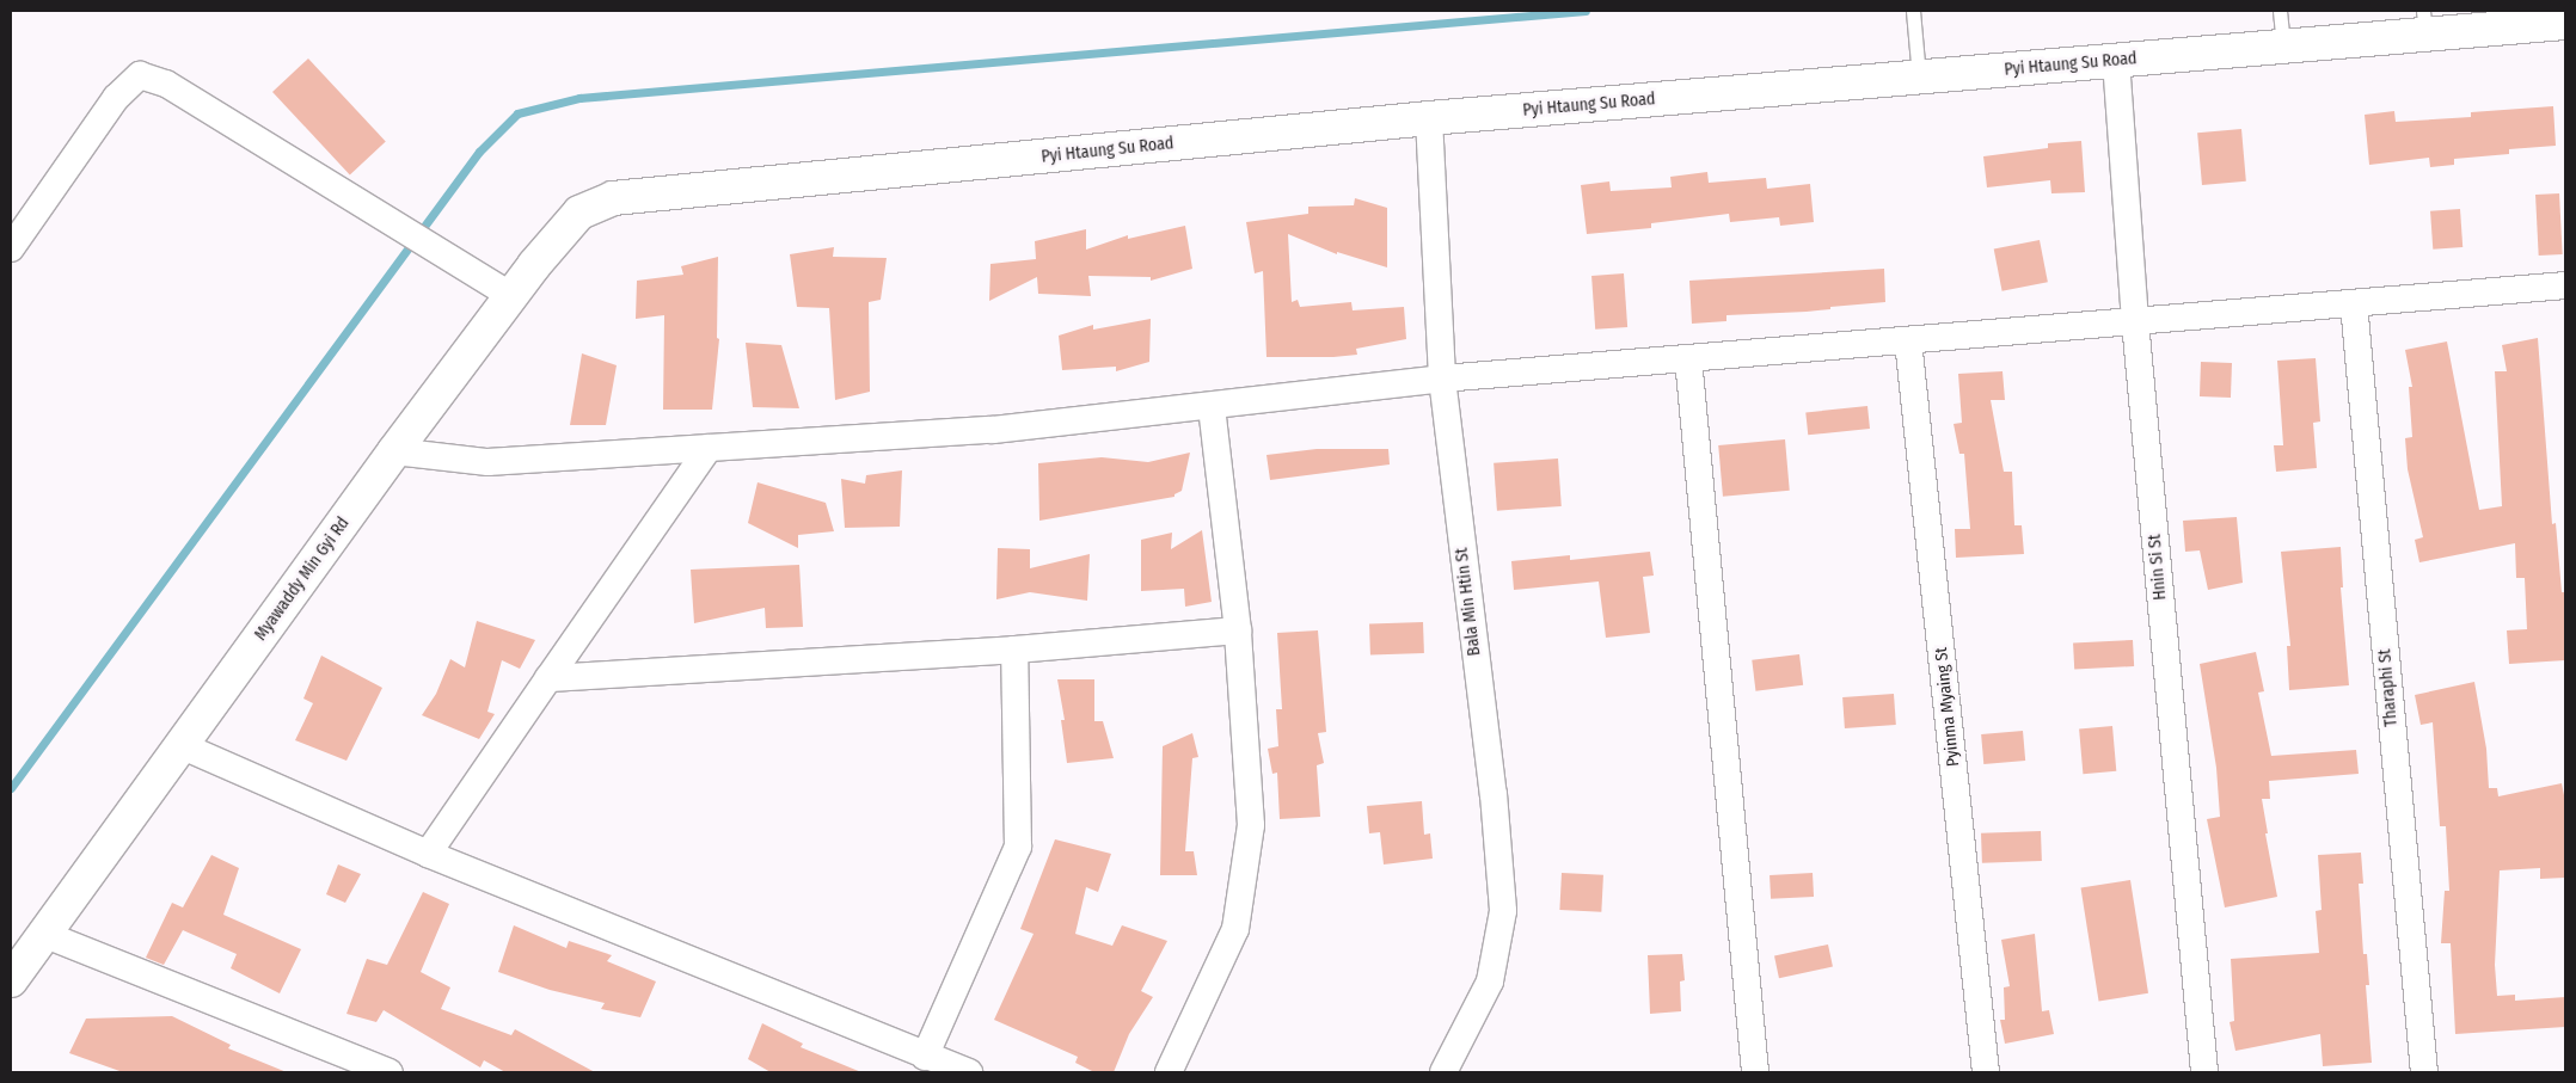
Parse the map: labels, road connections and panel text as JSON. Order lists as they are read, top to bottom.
{
  "streets": {
    "main road": ["Pyi Htaung Su Road", "Myawaddy Min Gyi Rd"],
    "street": [
      "Hnin Si St",
      "Bala Min Htin St",
      "Tharaphi St",
      "Pyinma Myaing St"
    ]
  },
  "crossings": [
    ["Pyi Htaung Su Road", "Hnin Si St"],
    ["Pyi Htaung Su Road", "Myawaddy Min Gyi Rd"],
    ["Pyi Htaung Su Road", "Bala Min Htin St"]
  ]
}
